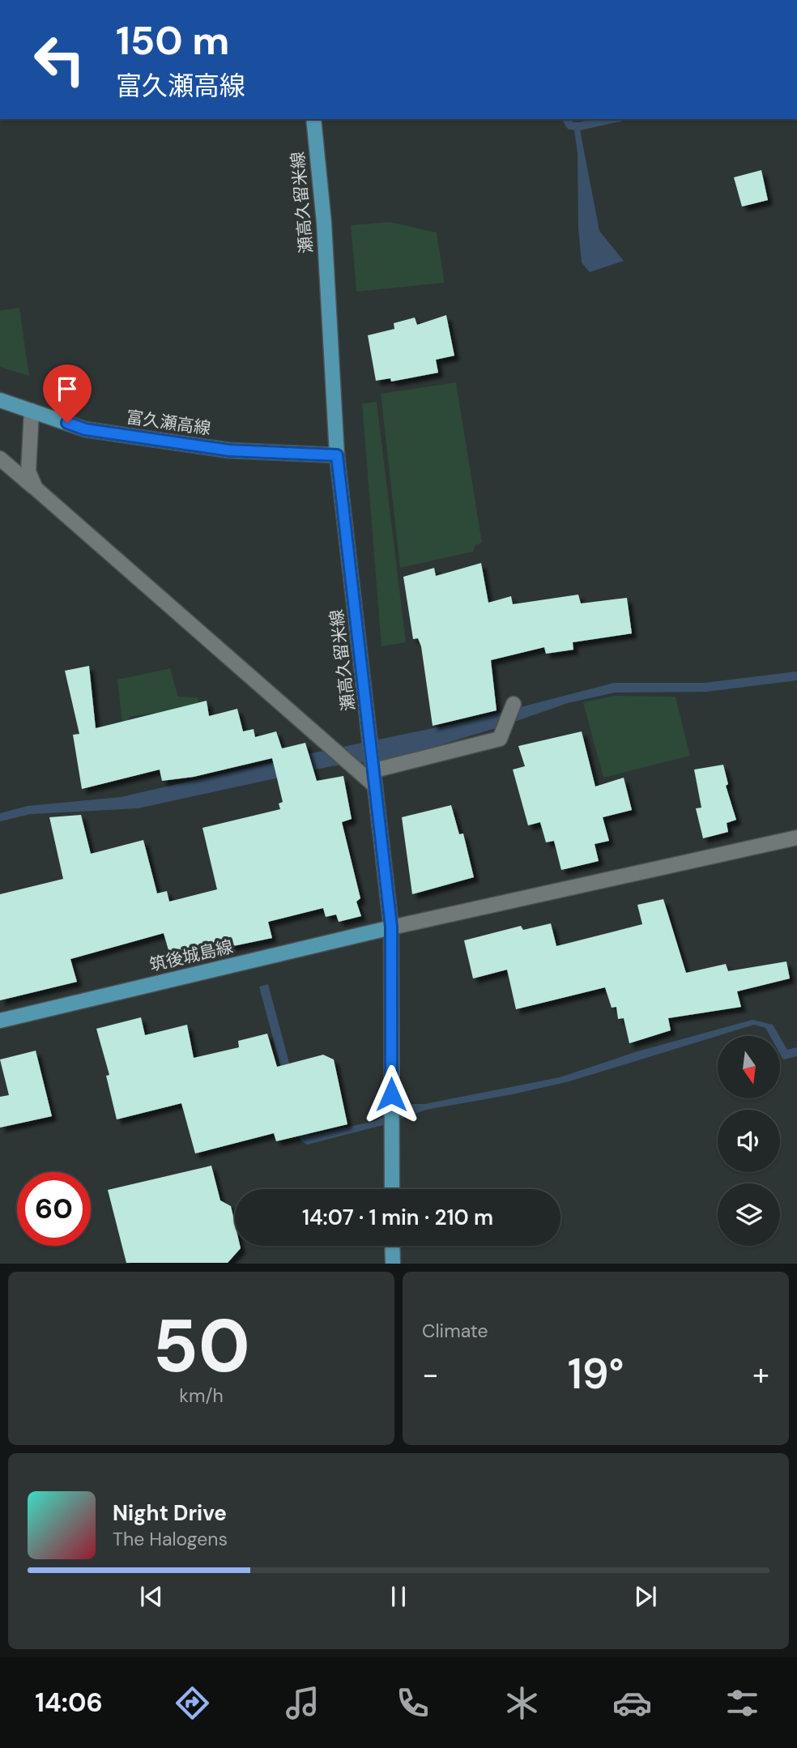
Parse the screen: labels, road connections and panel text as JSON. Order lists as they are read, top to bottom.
{
  "streets": {
    "main road": ["瀬高久留米線", "富久瀬高線", "筑後城島線"]
  },
  "crossings": [
    ["瀬高久留米線", "富久瀬高線"],
    ["瀬高久留米線", "筑後城島線"]
  ],
  "north": "bottom",
  "page": {
    "turn": ["150 m", "富久瀬高線"],
    "limit": "60",
    "trip": "14:07 · 1 min · 210 m",
    "tile": [
      ["50", "km/h"],
      "Climate"
    ],
    "heat": ["−", "19°", "+"],
    "song": ["Night Drive", "The Halogens"],
    "tabs": "14:06"
  }
}
